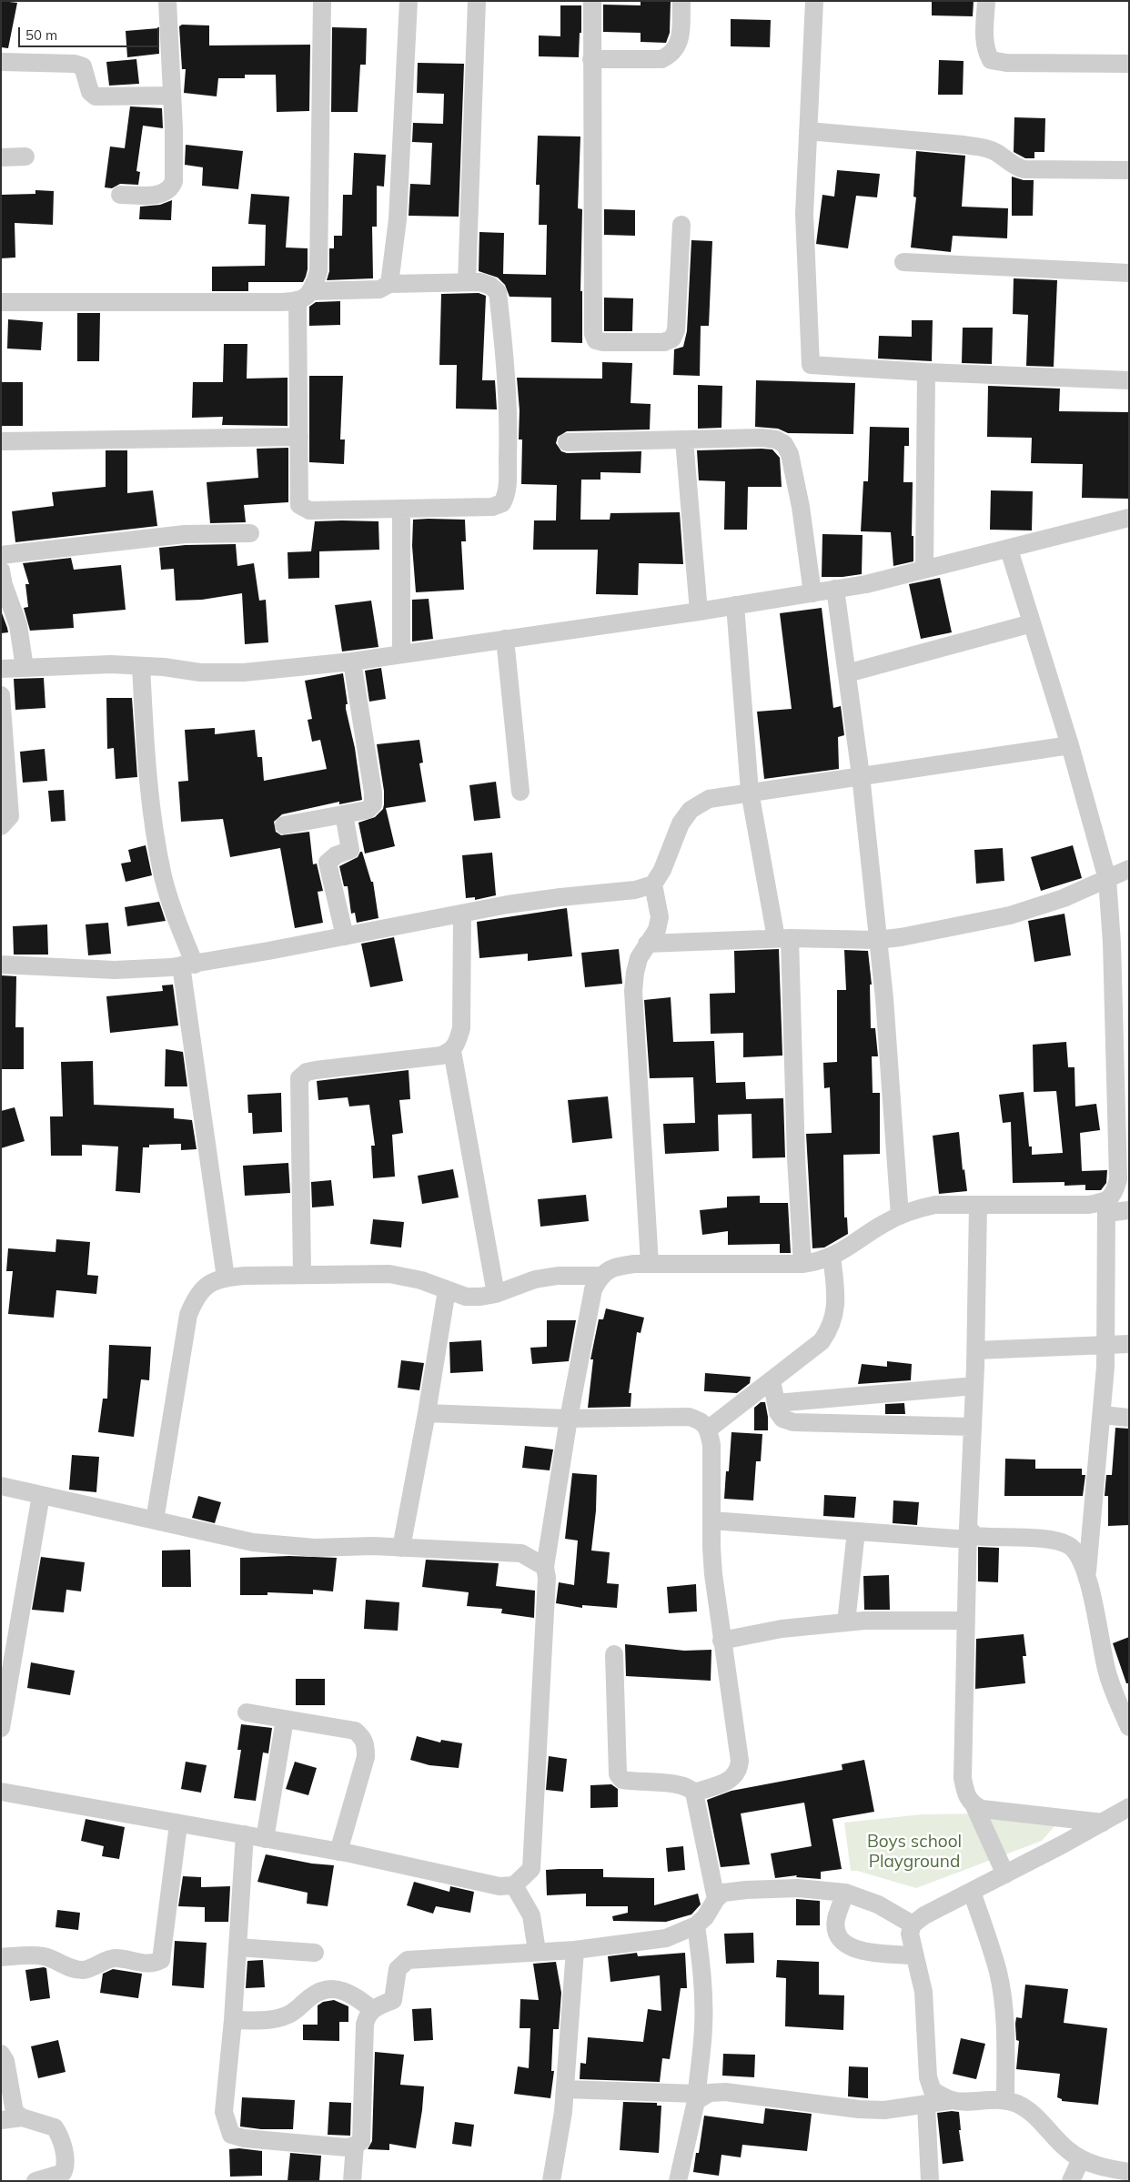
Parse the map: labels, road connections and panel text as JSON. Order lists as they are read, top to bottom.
{
  "parks": ["Boys school Playground"],
  "scale_bar": "50 m"
}
